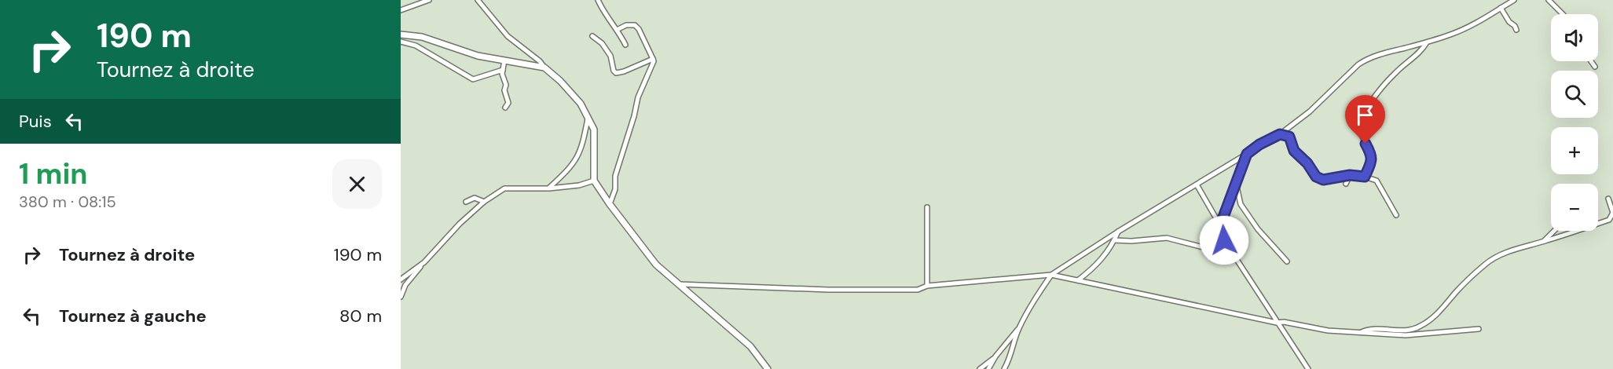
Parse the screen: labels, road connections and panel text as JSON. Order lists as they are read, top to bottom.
{
  "page": {
    "turn": ["190 m", "Tournez à droite"],
    "map_buttons": ["+", "−"],
    "then": "Puis",
    "heading": ["1 min", "380 m · 08:15"],
    "list": [
      {
        "name": "Tournez à droite",
        "value": "190 m"
      },
      {
        "name": "Tournez à gauche",
        "value": "80 m"
      }
    ]
  }
}
